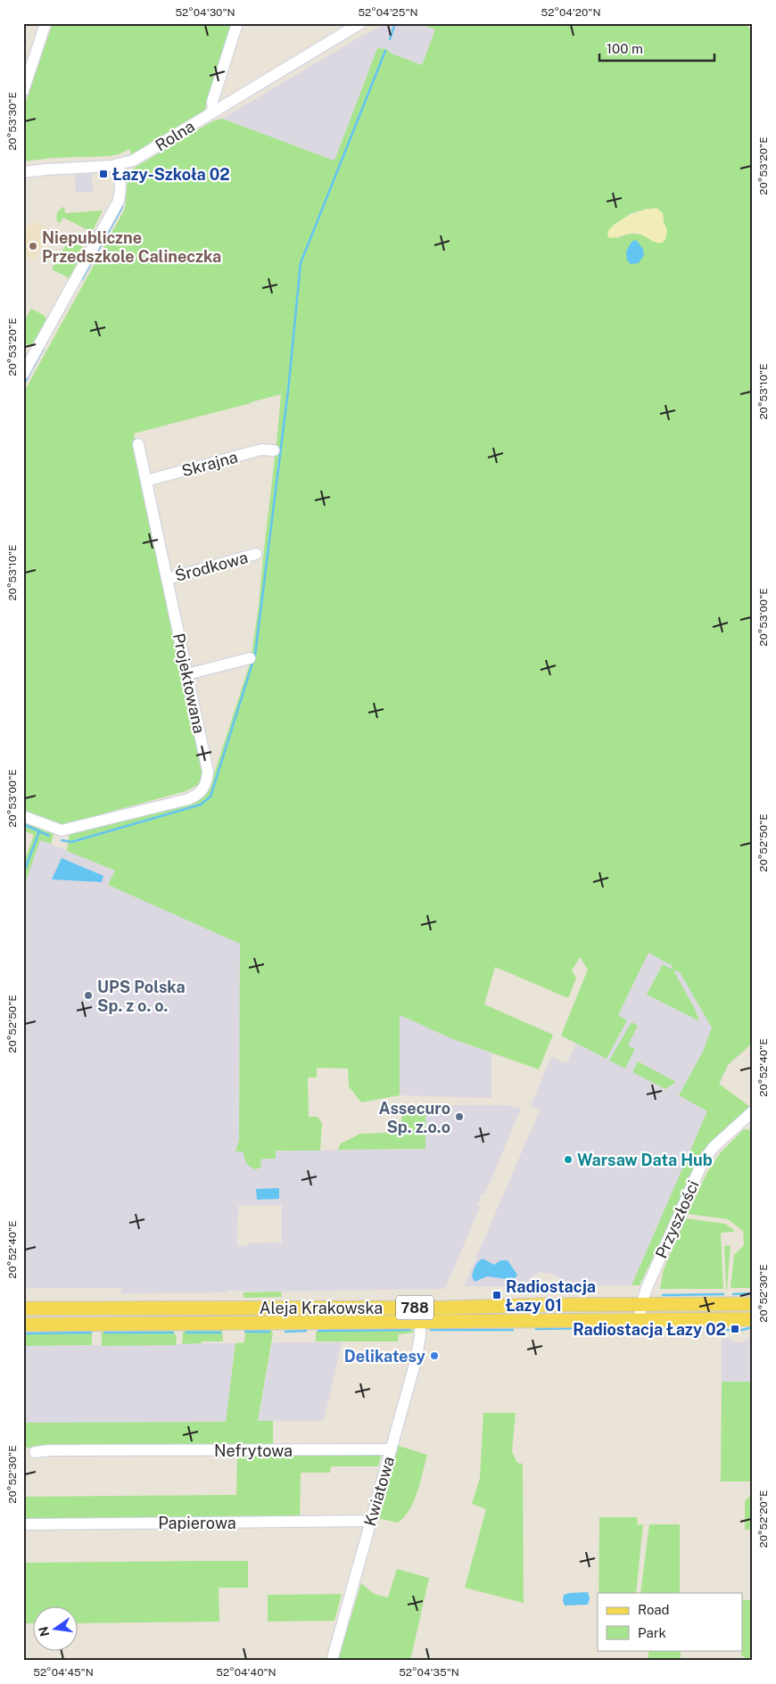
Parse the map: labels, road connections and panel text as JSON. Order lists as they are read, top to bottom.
{
  "streets": {
    "main road": ["Aleja Krakowska", "788"],
    "street": [
      "Rolna",
      "Skrajna",
      "Środkowa",
      "Projektowana",
      "Przyszłości",
      "Nefrytowa",
      "Kwiatowa",
      "Papierowa"
    ]
  },
  "crossings": [
    ["Skrajna", "Projektowana"],
    ["Środkowa", "Projektowana"],
    ["Przyszłości", "Aleja Krakowska"],
    ["Aleja Krakowska", "Kwiatowa"],
    ["Nefrytowa", "Kwiatowa"],
    ["Kwiatowa", "Papierowa"]
  ],
  "places": {
    "transit": ["Łazy-Szkoła 02", "Radiostacja Łazy 01", "Radiostacja Łazy 02"],
    "other": [
      "Niepubliczne Przedszkole Calineczka",
      "UPS Polska Sp. z o. o.",
      "Assecuro Sp. z.o.o",
      "Warsaw Data Hub",
      "Delikatesy"
    ]
  },
  "legend": ["Road", "Park"],
  "scale_bar": "100 m",
  "north": "left",
  "coordinates": [
    "52°04'30\"N",
    "52°04'25\"N",
    "52°04'20\"N",
    "20°53'30\"E",
    "20°53'20\"E",
    "20°53'10\"E",
    "20°53'00\"E",
    "20°52'50\"E",
    "20°52'40\"E",
    "20°52'30\"E",
    "20°52'20\"E",
    "52°04'45\"N",
    "52°04'40\"N",
    "52°04'35\"N"
  ]
}
